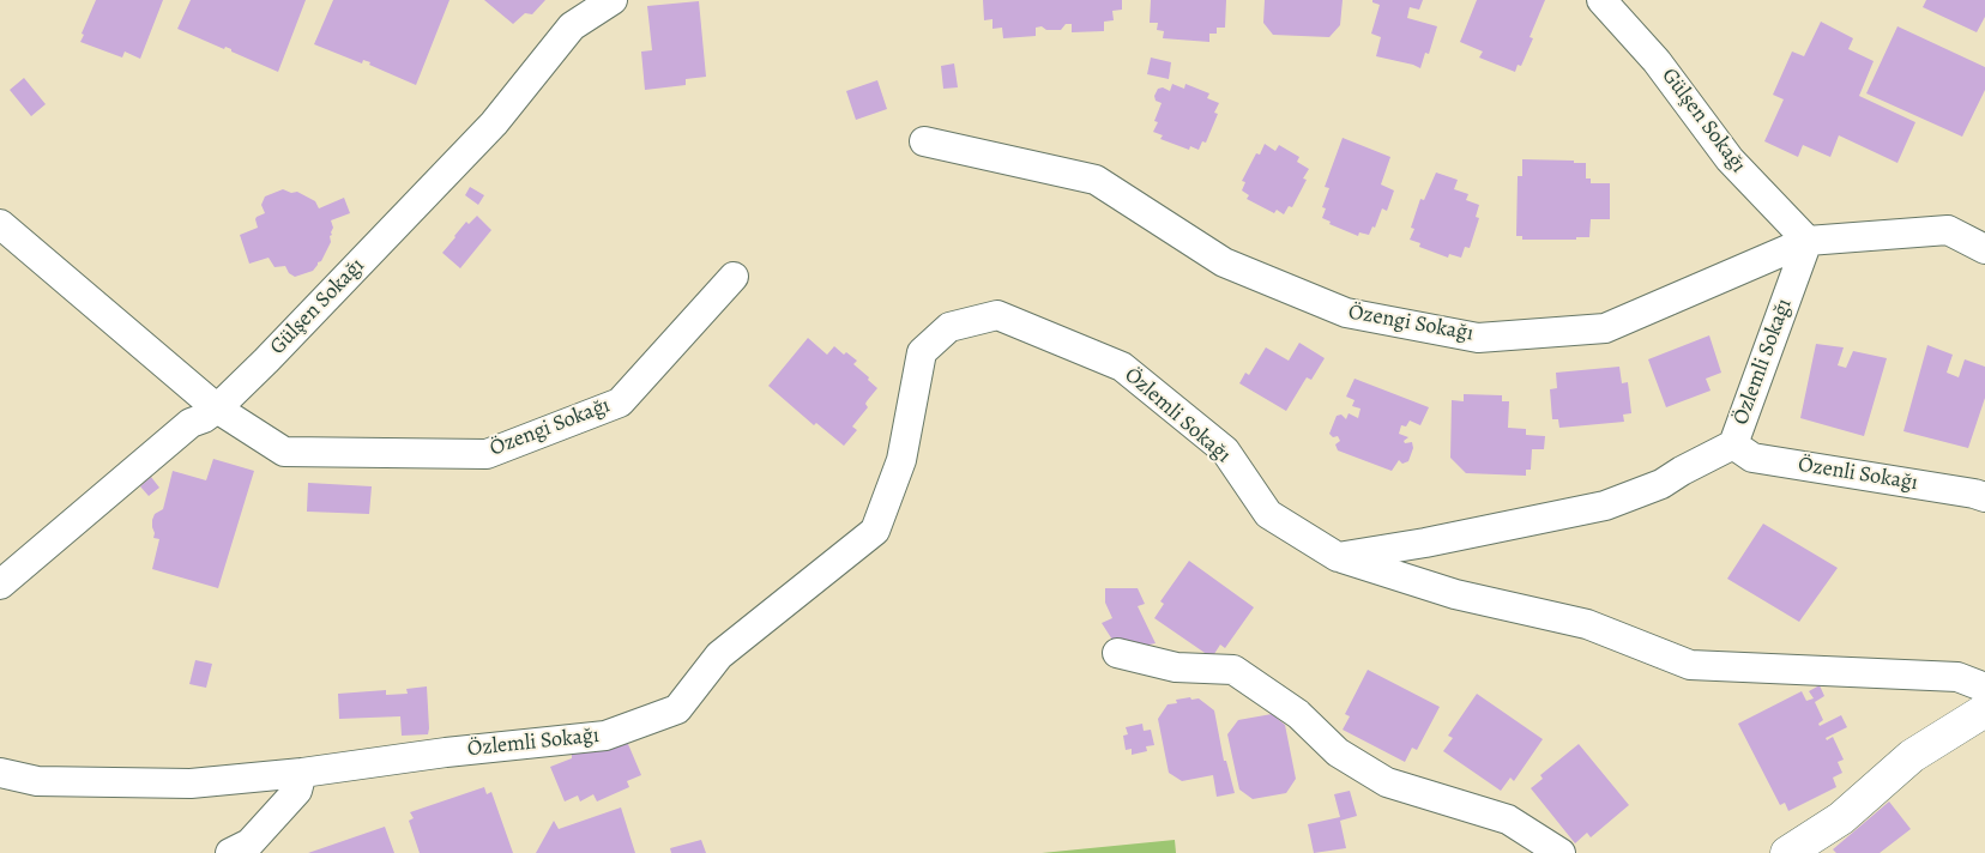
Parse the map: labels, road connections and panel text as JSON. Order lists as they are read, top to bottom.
{
  "streets": {
    "street": [
      "Gülşen Sokağı",
      "Özengi Sokağı",
      "Özlemli Sokağı",
      "Özenli Sokağı"
    ]
  },
  "crossings": [
    ["Gülşen Sokağı", "Özengi Sokağı"],
    ["Gülşen Sokağı", "Özlemli Sokağı"],
    ["Özengi Sokağı", "Özlemli Sokağı"],
    ["Özlemli Sokağı", "Özenli Sokağı"]
  ]
}
